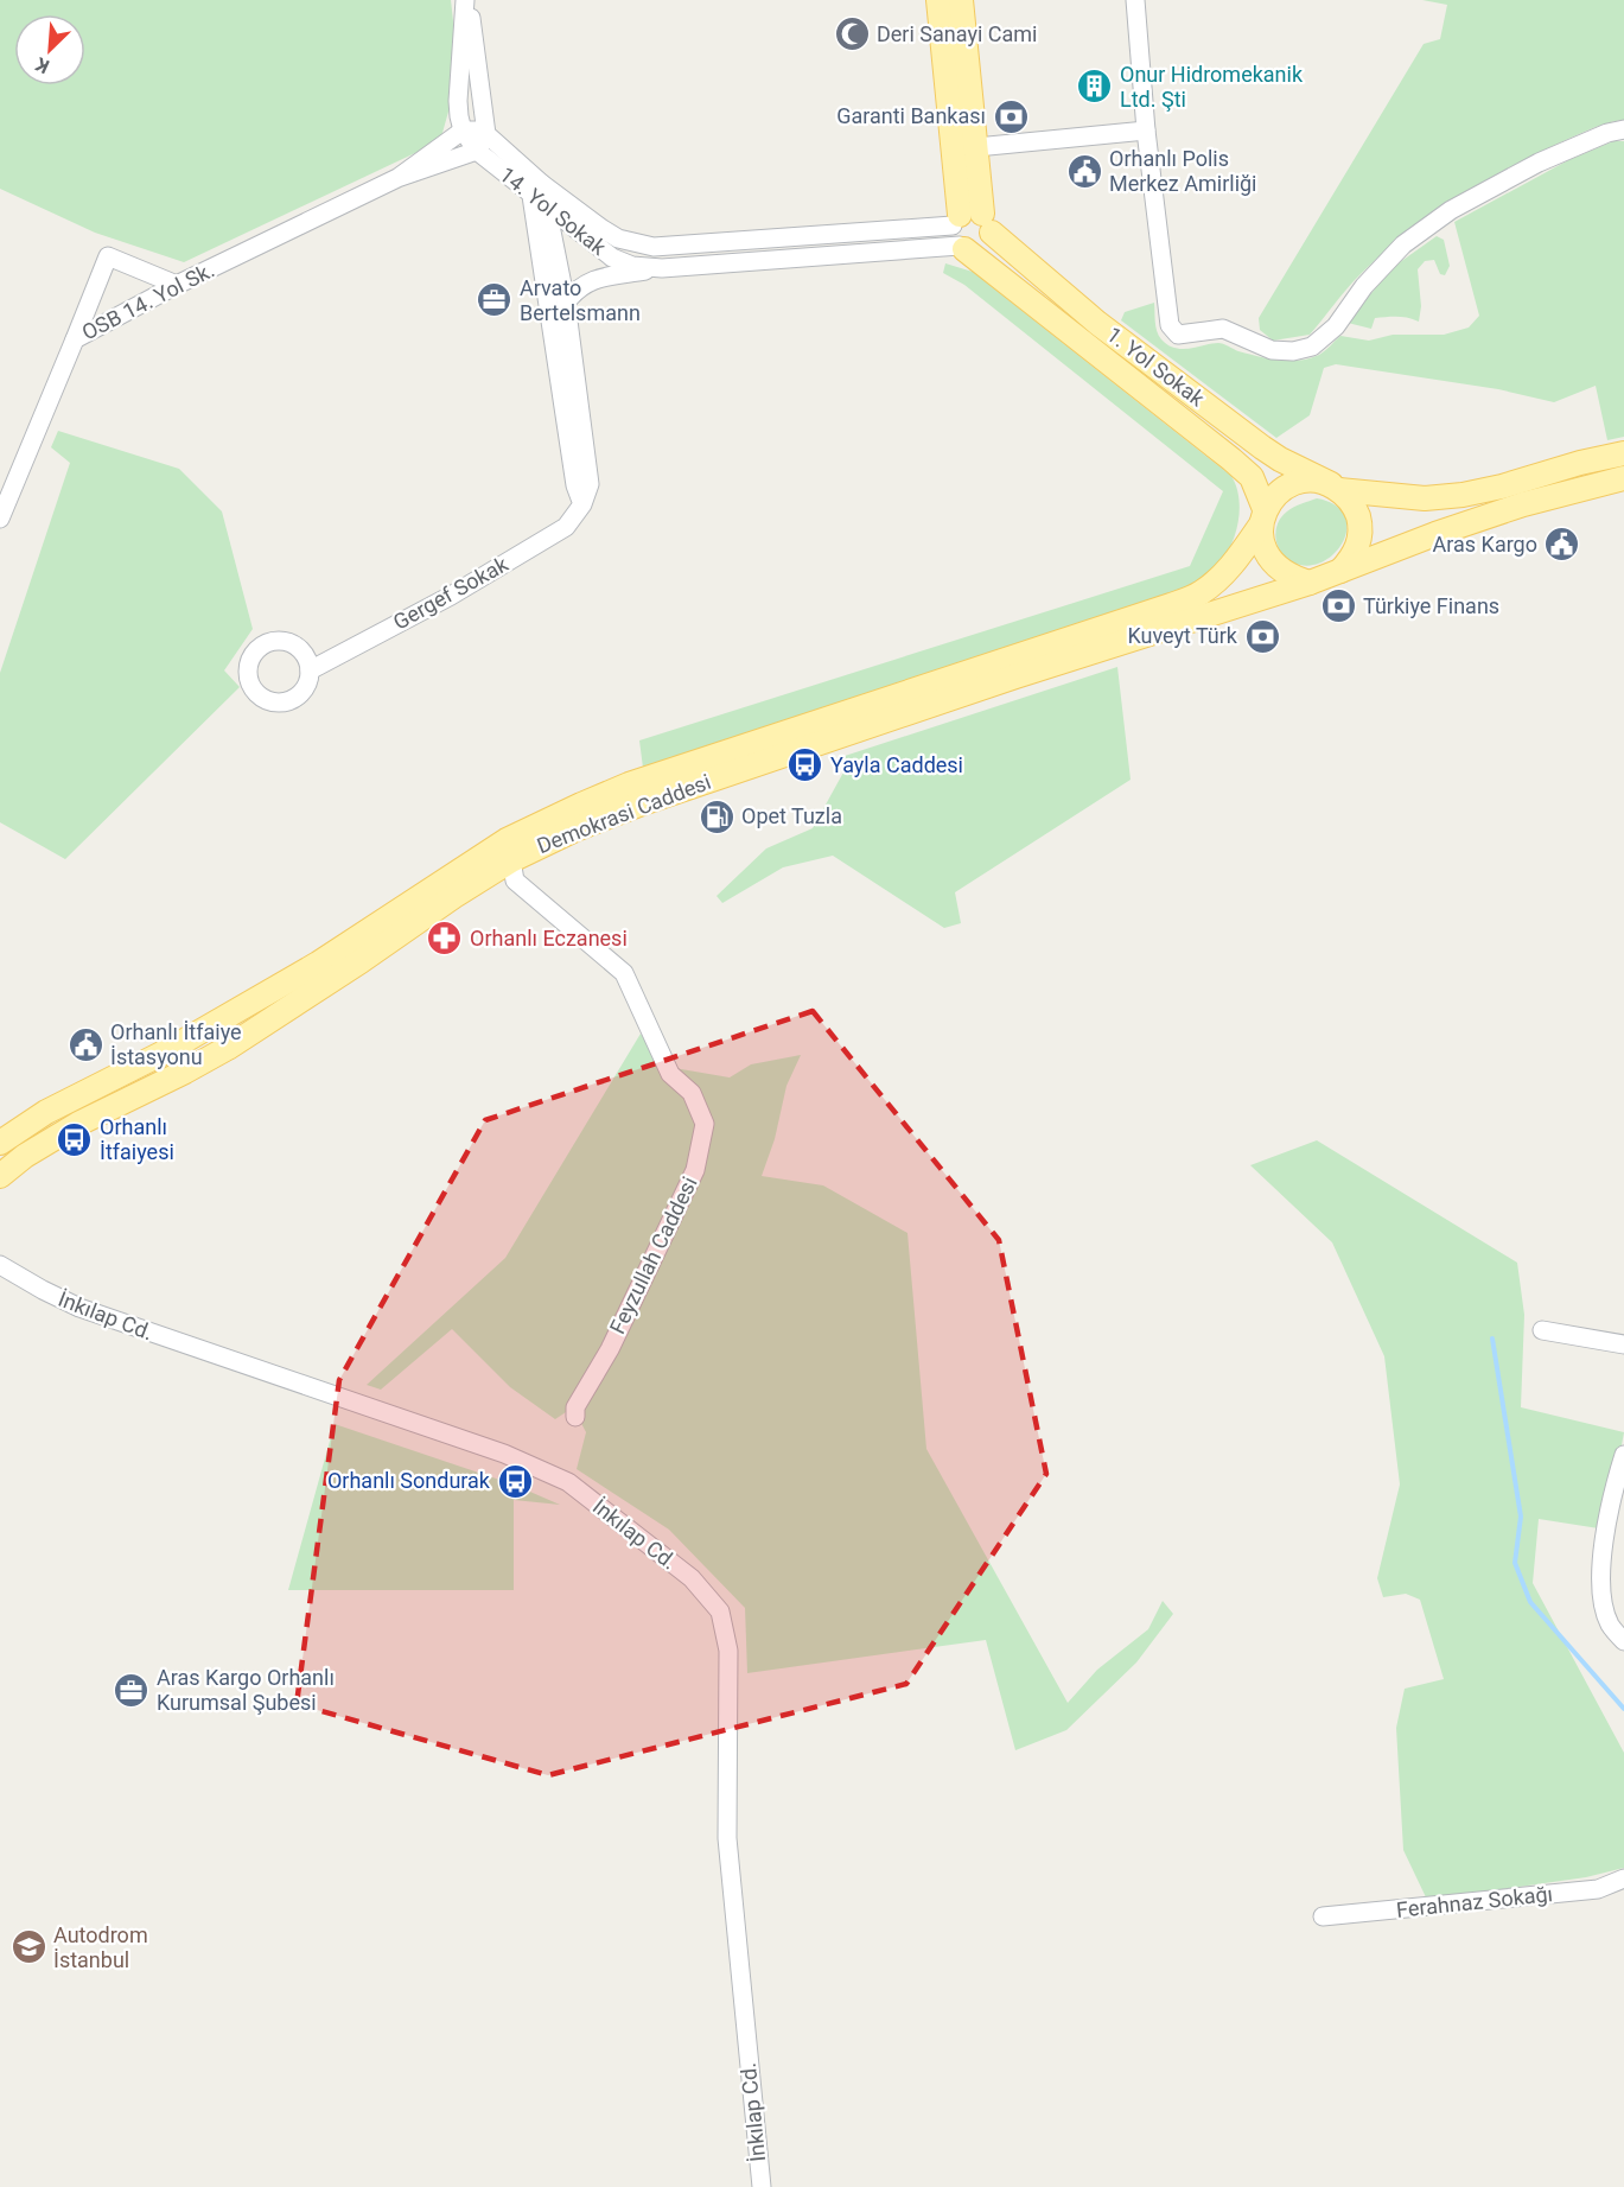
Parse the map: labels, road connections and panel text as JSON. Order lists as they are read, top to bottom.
{
  "streets": {
    "main road": ["1. Yol Sokak", "Demokrasi Caddesi"],
    "street": [
      "14. Yol Sokak",
      "OSB 14. Yol Sk.",
      "Gergef Sokak",
      "Feyzullah Caddesi",
      "İnkılap Cd.",
      "Ferahnaz Sokağı"
    ]
  },
  "crossings": [
    ["14. Yol Sokak", "1. Yol Sokak"],
    ["1. Yol Sokak", "Demokrasi Caddesi"],
    ["Demokrasi Caddesi", "Feyzullah Caddesi"]
  ],
  "places": {
    "mosque": ["Deri Sanayi Cami"],
    "building": ["Onur Hidromekanik Ltd. Şti"],
    "bank": ["Garanti Bankası", "Türkiye Finans", "Kuveyt Türk"],
    "public building": ["Orhanlı Polis Merkez Amirliği", "Aras Kargo", "Orhanlı İtfaiye İstasyonu"],
    "office": ["Arvato Bertelsmann", "Aras Kargo Orhanlı Kurumsal Şubesi"],
    "bus stop": ["Yayla Caddesi", "Orhanlı İtfaiyesi", "Orhanlı Sondurak"],
    "fuel station": ["Opet Tuzla"],
    "pharmacy": ["Orhanlı Eczanesi"],
    "school or university": ["Autodrom İstanbul"]
  },
  "north": "bottom left"
}
